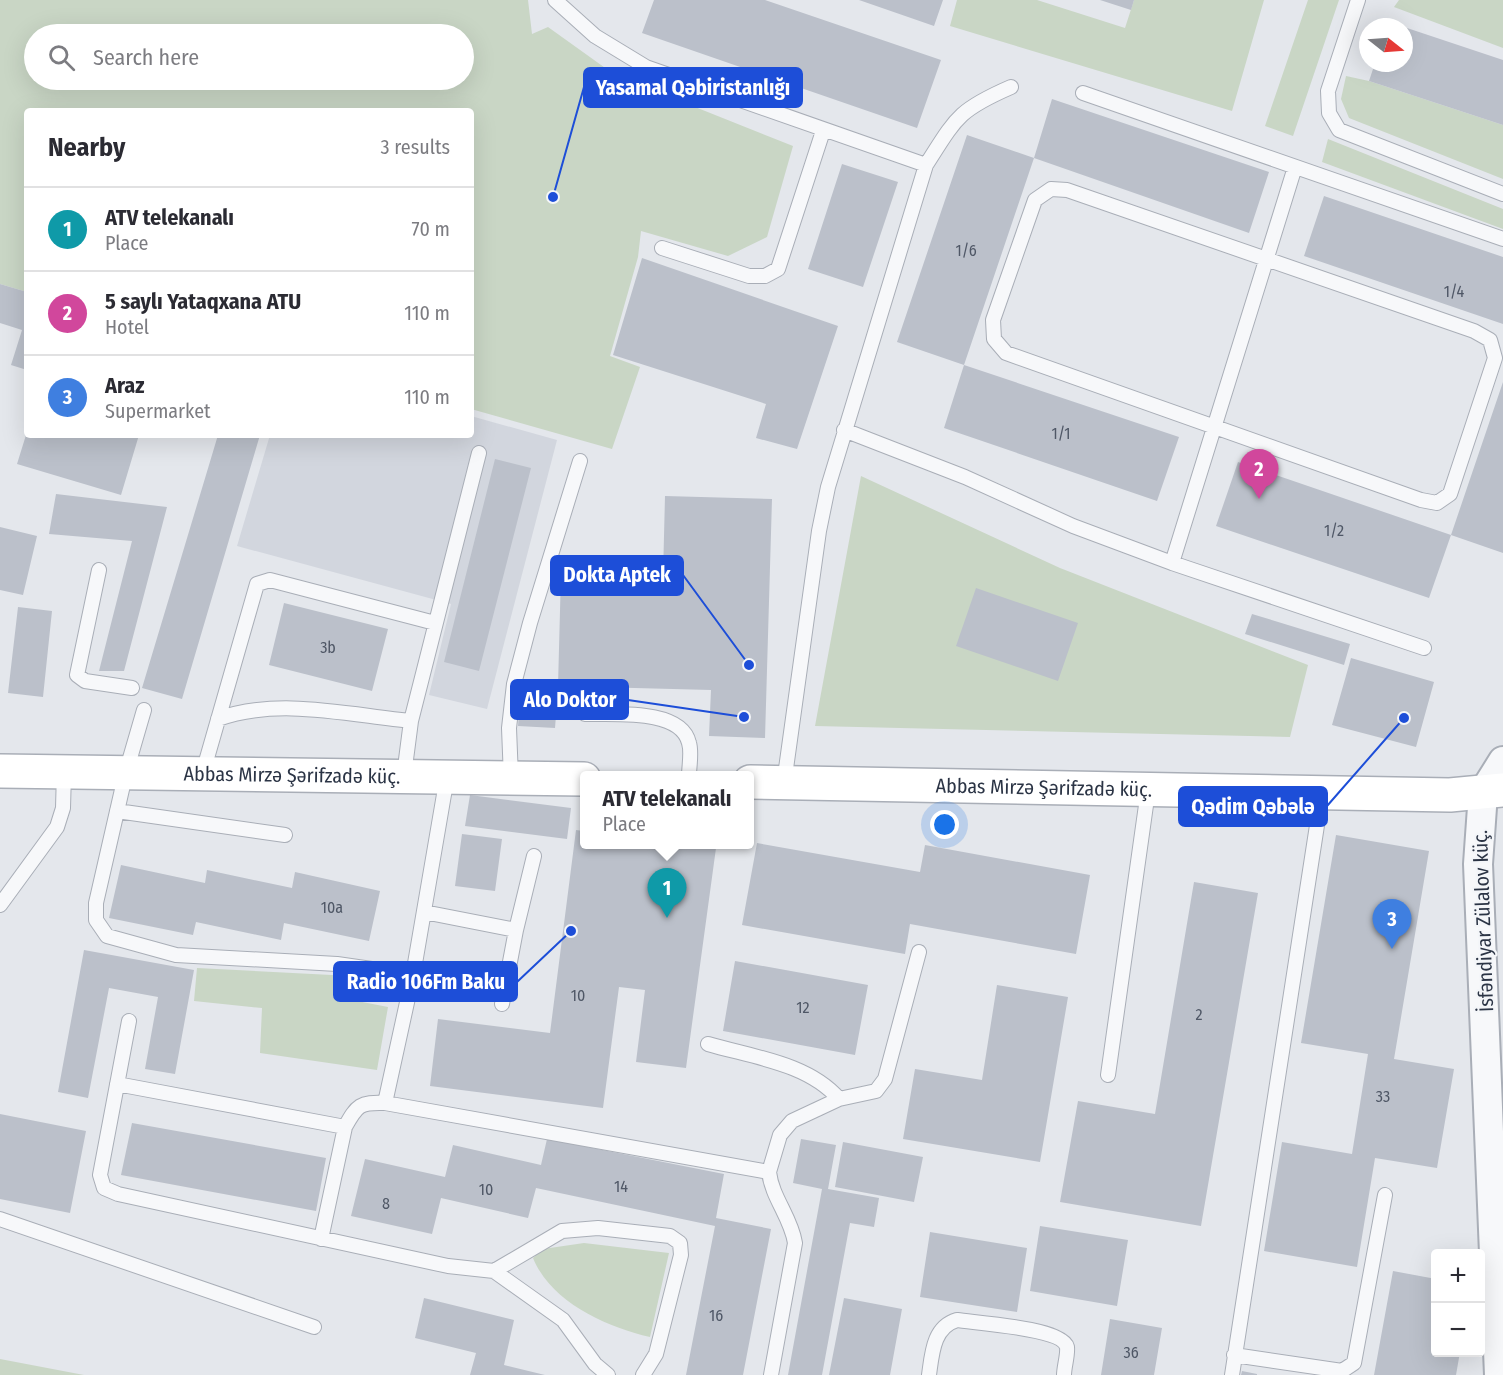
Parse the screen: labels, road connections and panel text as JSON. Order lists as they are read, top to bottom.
{
  "streets": {
    "main road": ["Abbas Mirzə Şərifzadə küç."],
    "street": ["İsfəndiyar Zülalov küç."]
  },
  "crossings": [
    ["Abbas Mirzə Şərifzadə küç.", "İsfəndiyar Zülalov küç."]
  ],
  "places": [
    "Yasamal Qəbiristanlığı",
    "Dokta Aptek",
    "Alo Doktor",
    "Qədim Qəbələ",
    "Radio 106Fm Baku"
  ],
  "house_numbers": [
    "1/6",
    "1/4",
    "1/1",
    "1/2",
    "3b",
    "10a",
    "10",
    "12",
    "2",
    "33",
    "14",
    "10",
    "8",
    "16",
    "36"
  ],
  "north": "right",
  "page": {
    "search": "Search here",
    "heading": ["Nearby", "3 results"],
    "list": [
      {
        "mark": "1",
        "name": "ATV telekanalı",
        "note": "Place",
        "value": "70 m"
      },
      {
        "mark": "2",
        "name": "5 saylı Yataqxana ATU",
        "note": "Hotel",
        "value": "110 m"
      },
      {
        "mark": "3",
        "name": "Araz",
        "note": "Supermarket",
        "value": "110 m"
      }
    ],
    "pins": ["2", "1", "3"],
    "popup": ["ATV telekanalı", "Place"],
    "map_buttons": ["+", "−"]
  }
}
